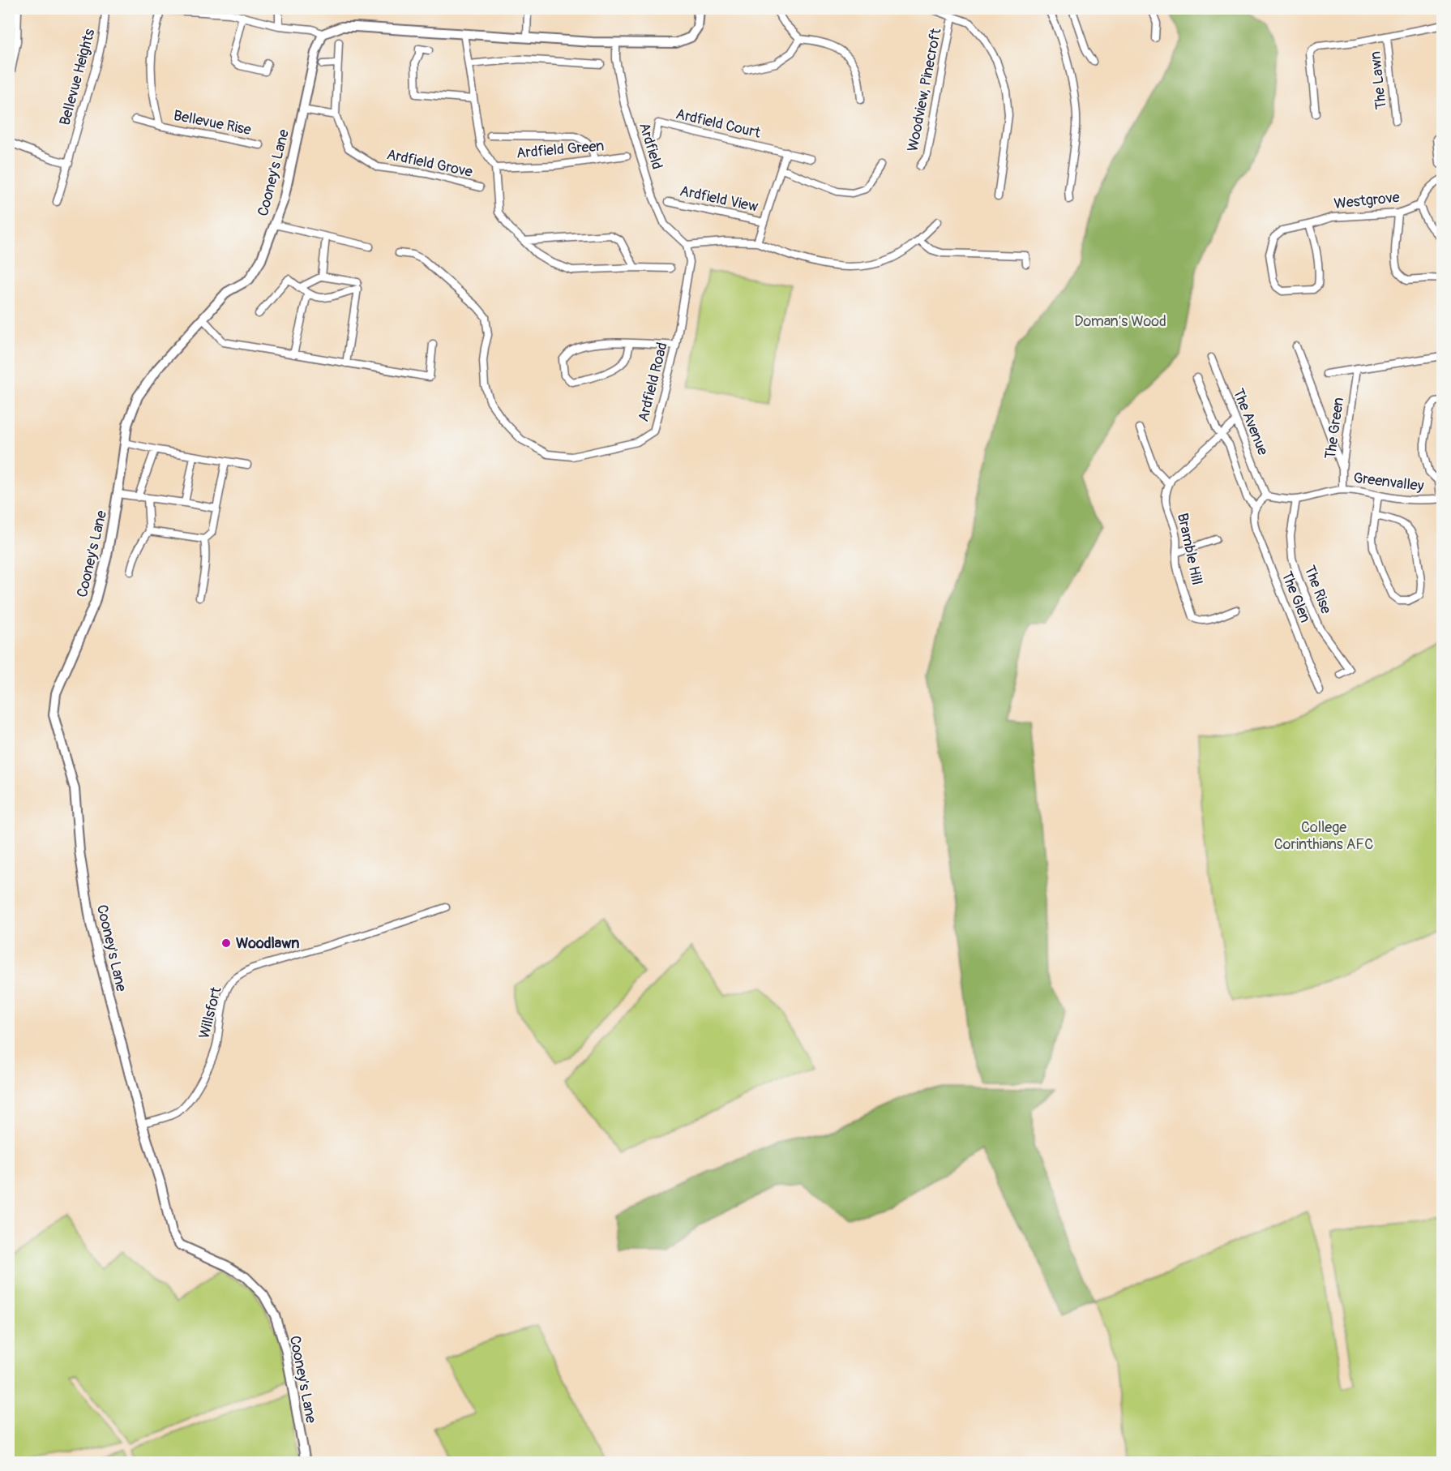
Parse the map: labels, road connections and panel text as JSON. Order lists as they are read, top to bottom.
{
  "streets": {
    "street": [
      "Bellevue Heights",
      "The Lawn",
      "Woodview, Pinecroft",
      "Bellevue Rise",
      "Ardfield Court",
      "Ardfield",
      "Ardfield Green",
      "Ardfield Grove",
      "Cooney's Lane",
      "Ardfield View",
      "Westgrove",
      "Ardfield Road",
      "The Avenue",
      "The Green",
      "Greenvalley",
      "Bramble Hill",
      "The Rise",
      "The Glen",
      "Willsfort"
    ]
  },
  "crossings": [
    ["Ardfield", "Ardfield Road"],
    ["Cooney's Lane", "Willsfort"],
    ["The Avenue", "Greenvalley"],
    ["The Green", "Greenvalley"],
    ["Greenvalley", "The Rise"]
  ],
  "parks": ["Doman's Wood", "College Corinthians AFC"],
  "places": ["Woodlawn"]
}
